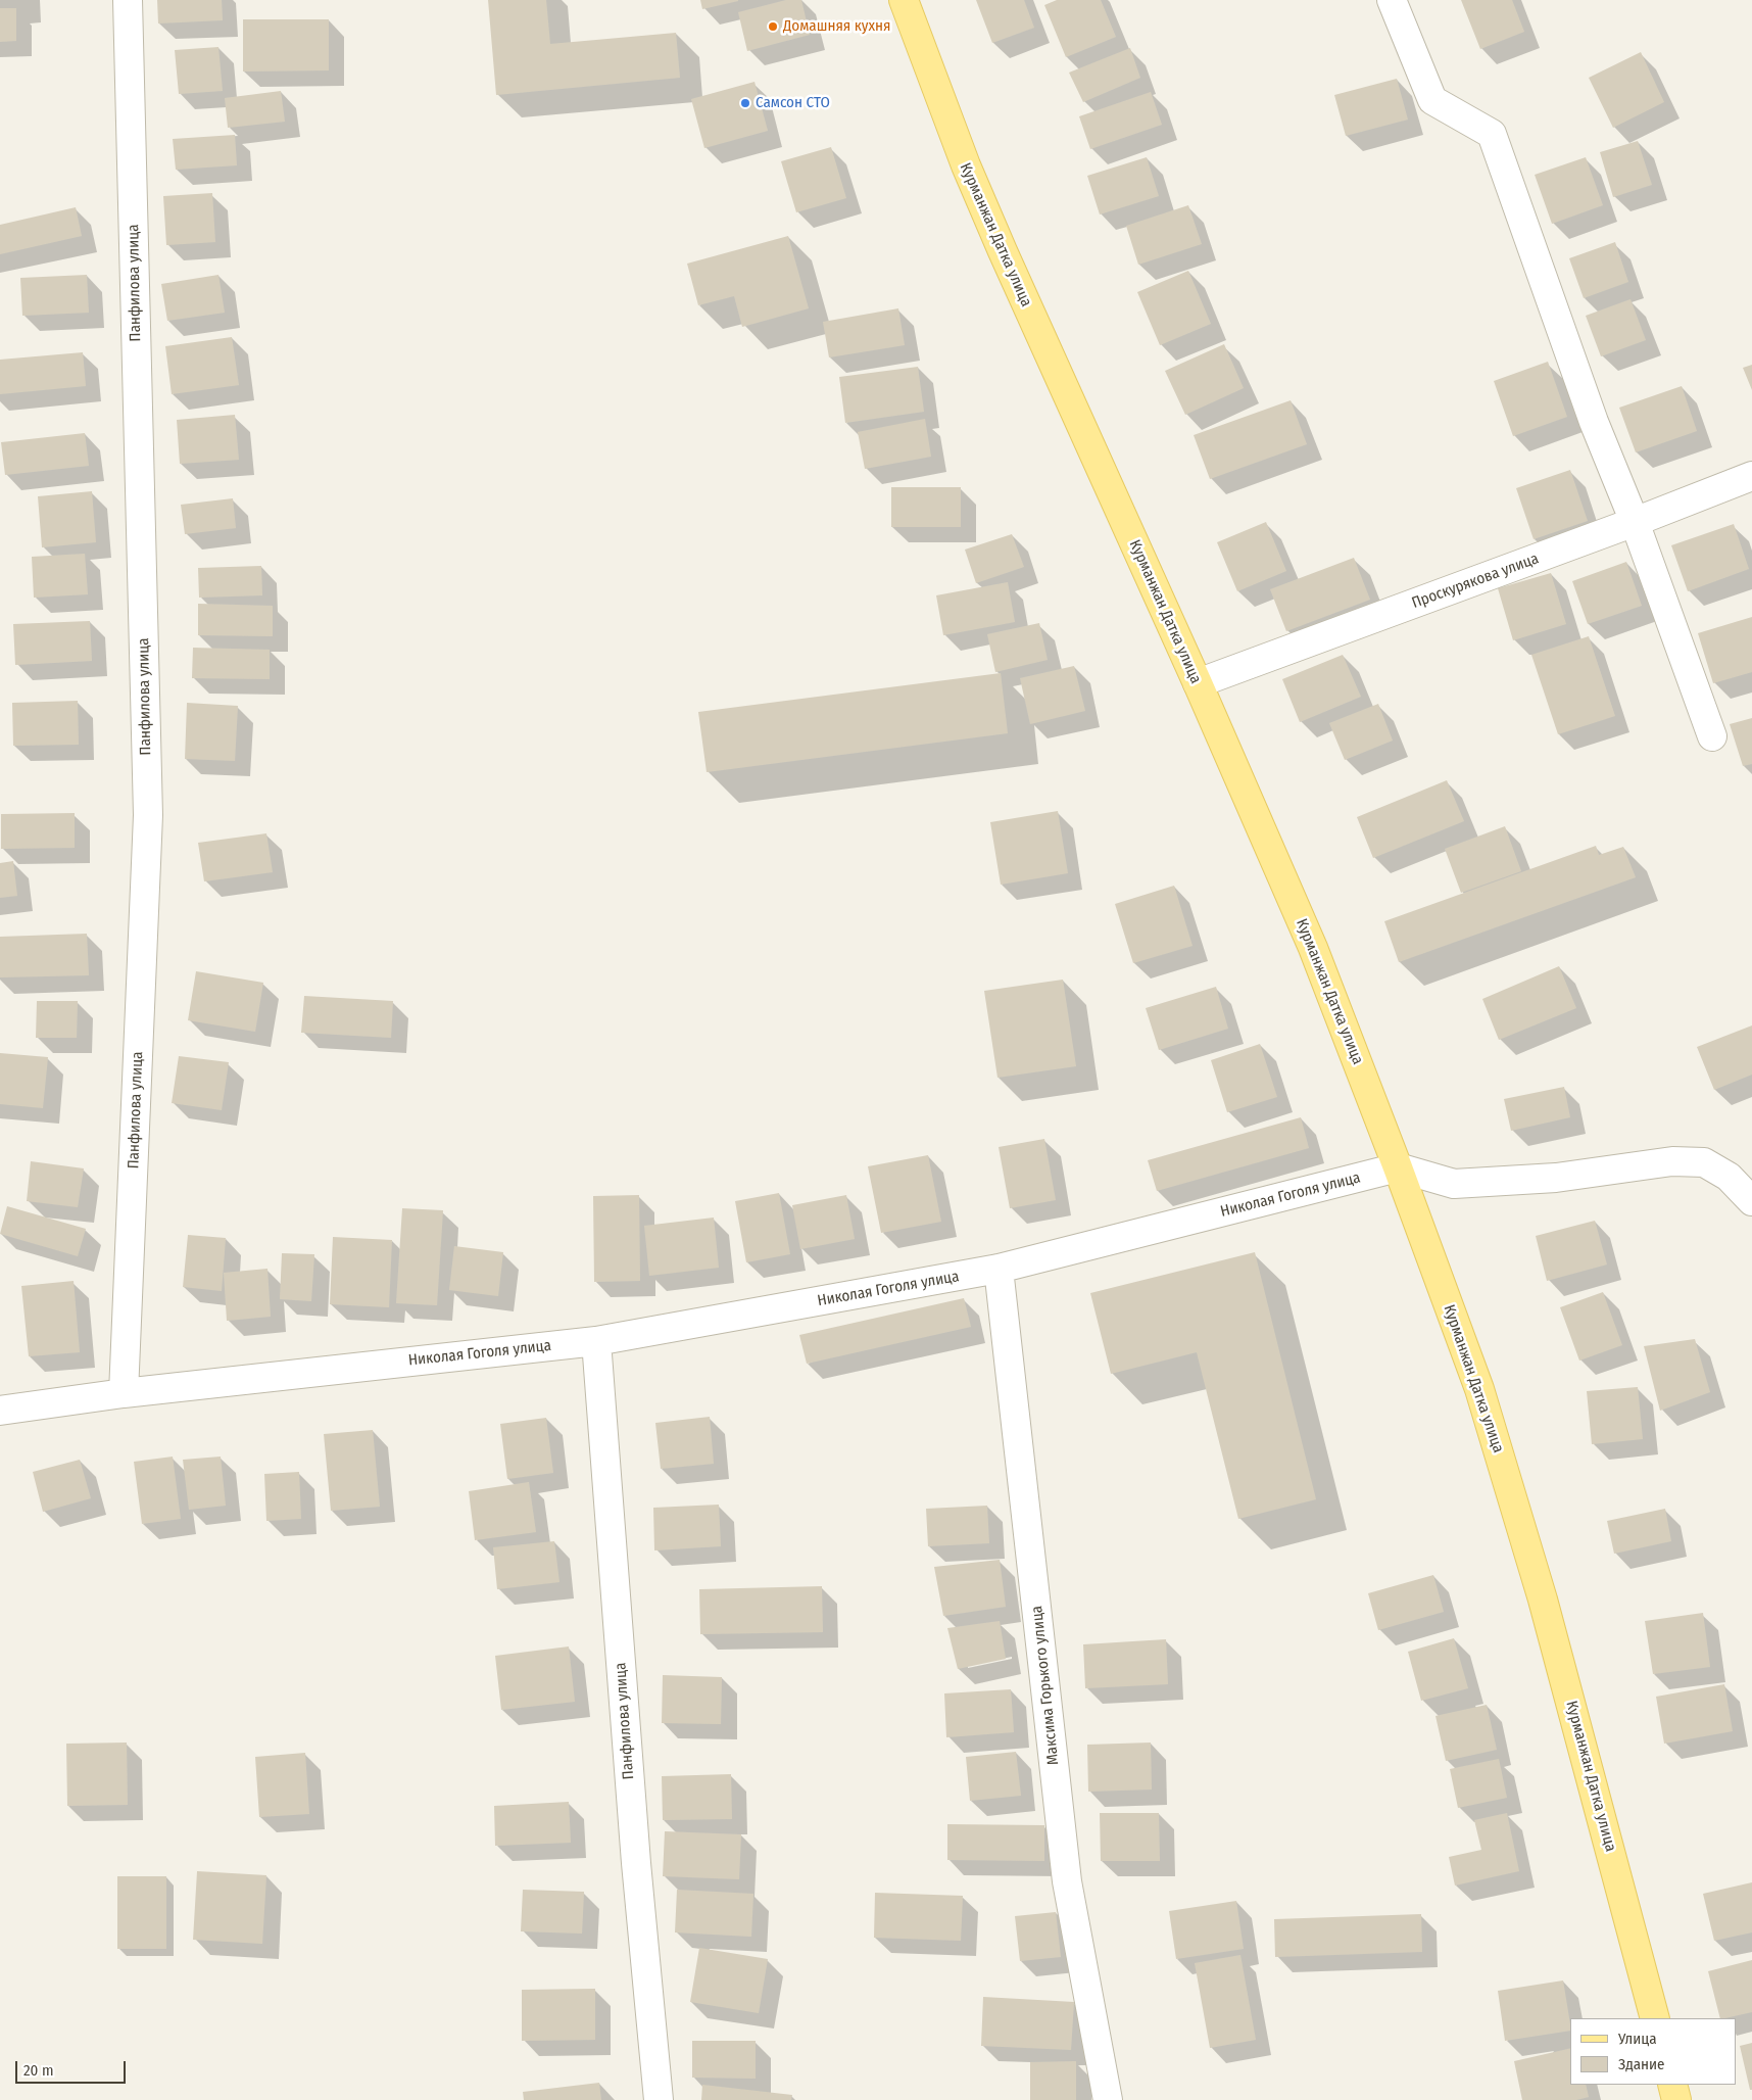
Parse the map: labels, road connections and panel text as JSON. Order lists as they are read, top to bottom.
{
  "streets": {
    "main road": ["Курманжан Датка улица"],
    "street": [
      "Панфилова улица",
      "Проскурякова улица",
      "Николая Гоголя улица",
      "Максима Горького улица"
    ]
  },
  "crossings": [
    ["Курманжан Датка улица", "Проскурякова улица"],
    ["Курманжан Датка улица", "Николая Гоголя улица"],
    ["Панфилова улица", "Николая Гоголя улица"],
    ["Николая Гоголя улица", "Максима Горького улица"]
  ],
  "places": ["Домашняя кухня", "Самсон СТО"],
  "legend": ["Улица", "Здание"],
  "scale_bar": "20 m"
}
